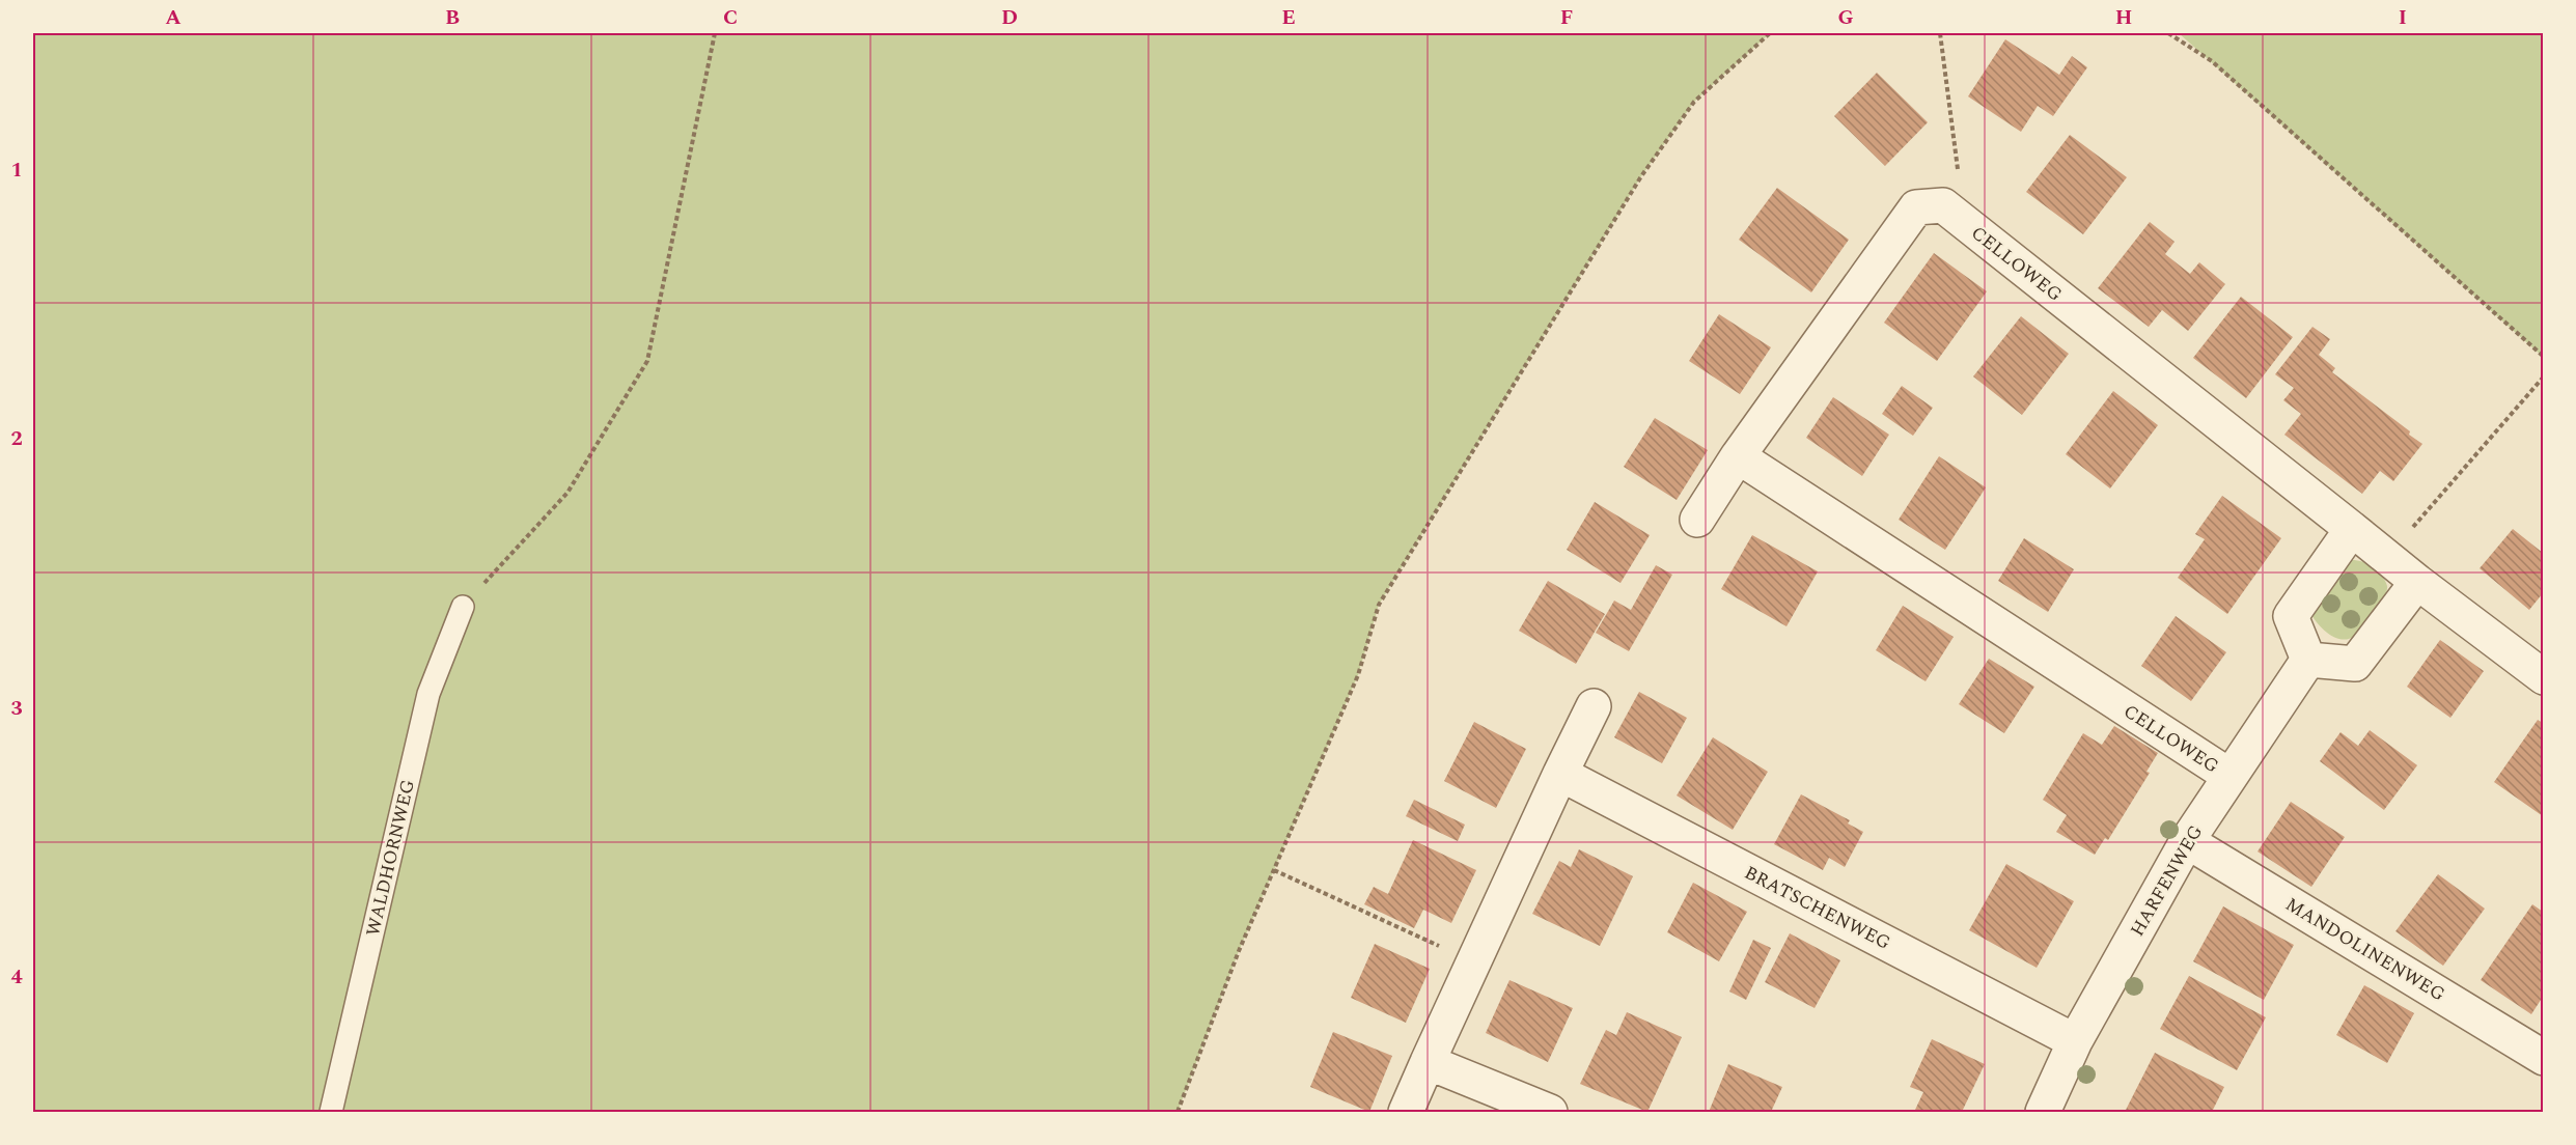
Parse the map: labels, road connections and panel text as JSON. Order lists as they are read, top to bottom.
{
  "streets": {
    "street": [
      "CELLOWEG",
      "HARFENWEG",
      "BRATSCHENWEG",
      "MANDOLINENWEG"
    ],
    "lane": ["WALDHORNWEG"]
  },
  "crossings": [
    ["CELLOWEG", "HARFENWEG"],
    ["HARFENWEG", "BRATSCHENWEG"],
    ["HARFENWEG", "MANDOLINENWEG"]
  ],
  "grid": {
    "columns": [
      "A",
      "B",
      "C",
      "D",
      "E",
      "F",
      "G",
      "H",
      "I"
    ],
    "rows": [
      "1",
      "2",
      "3",
      "4"
    ]
  }
}
